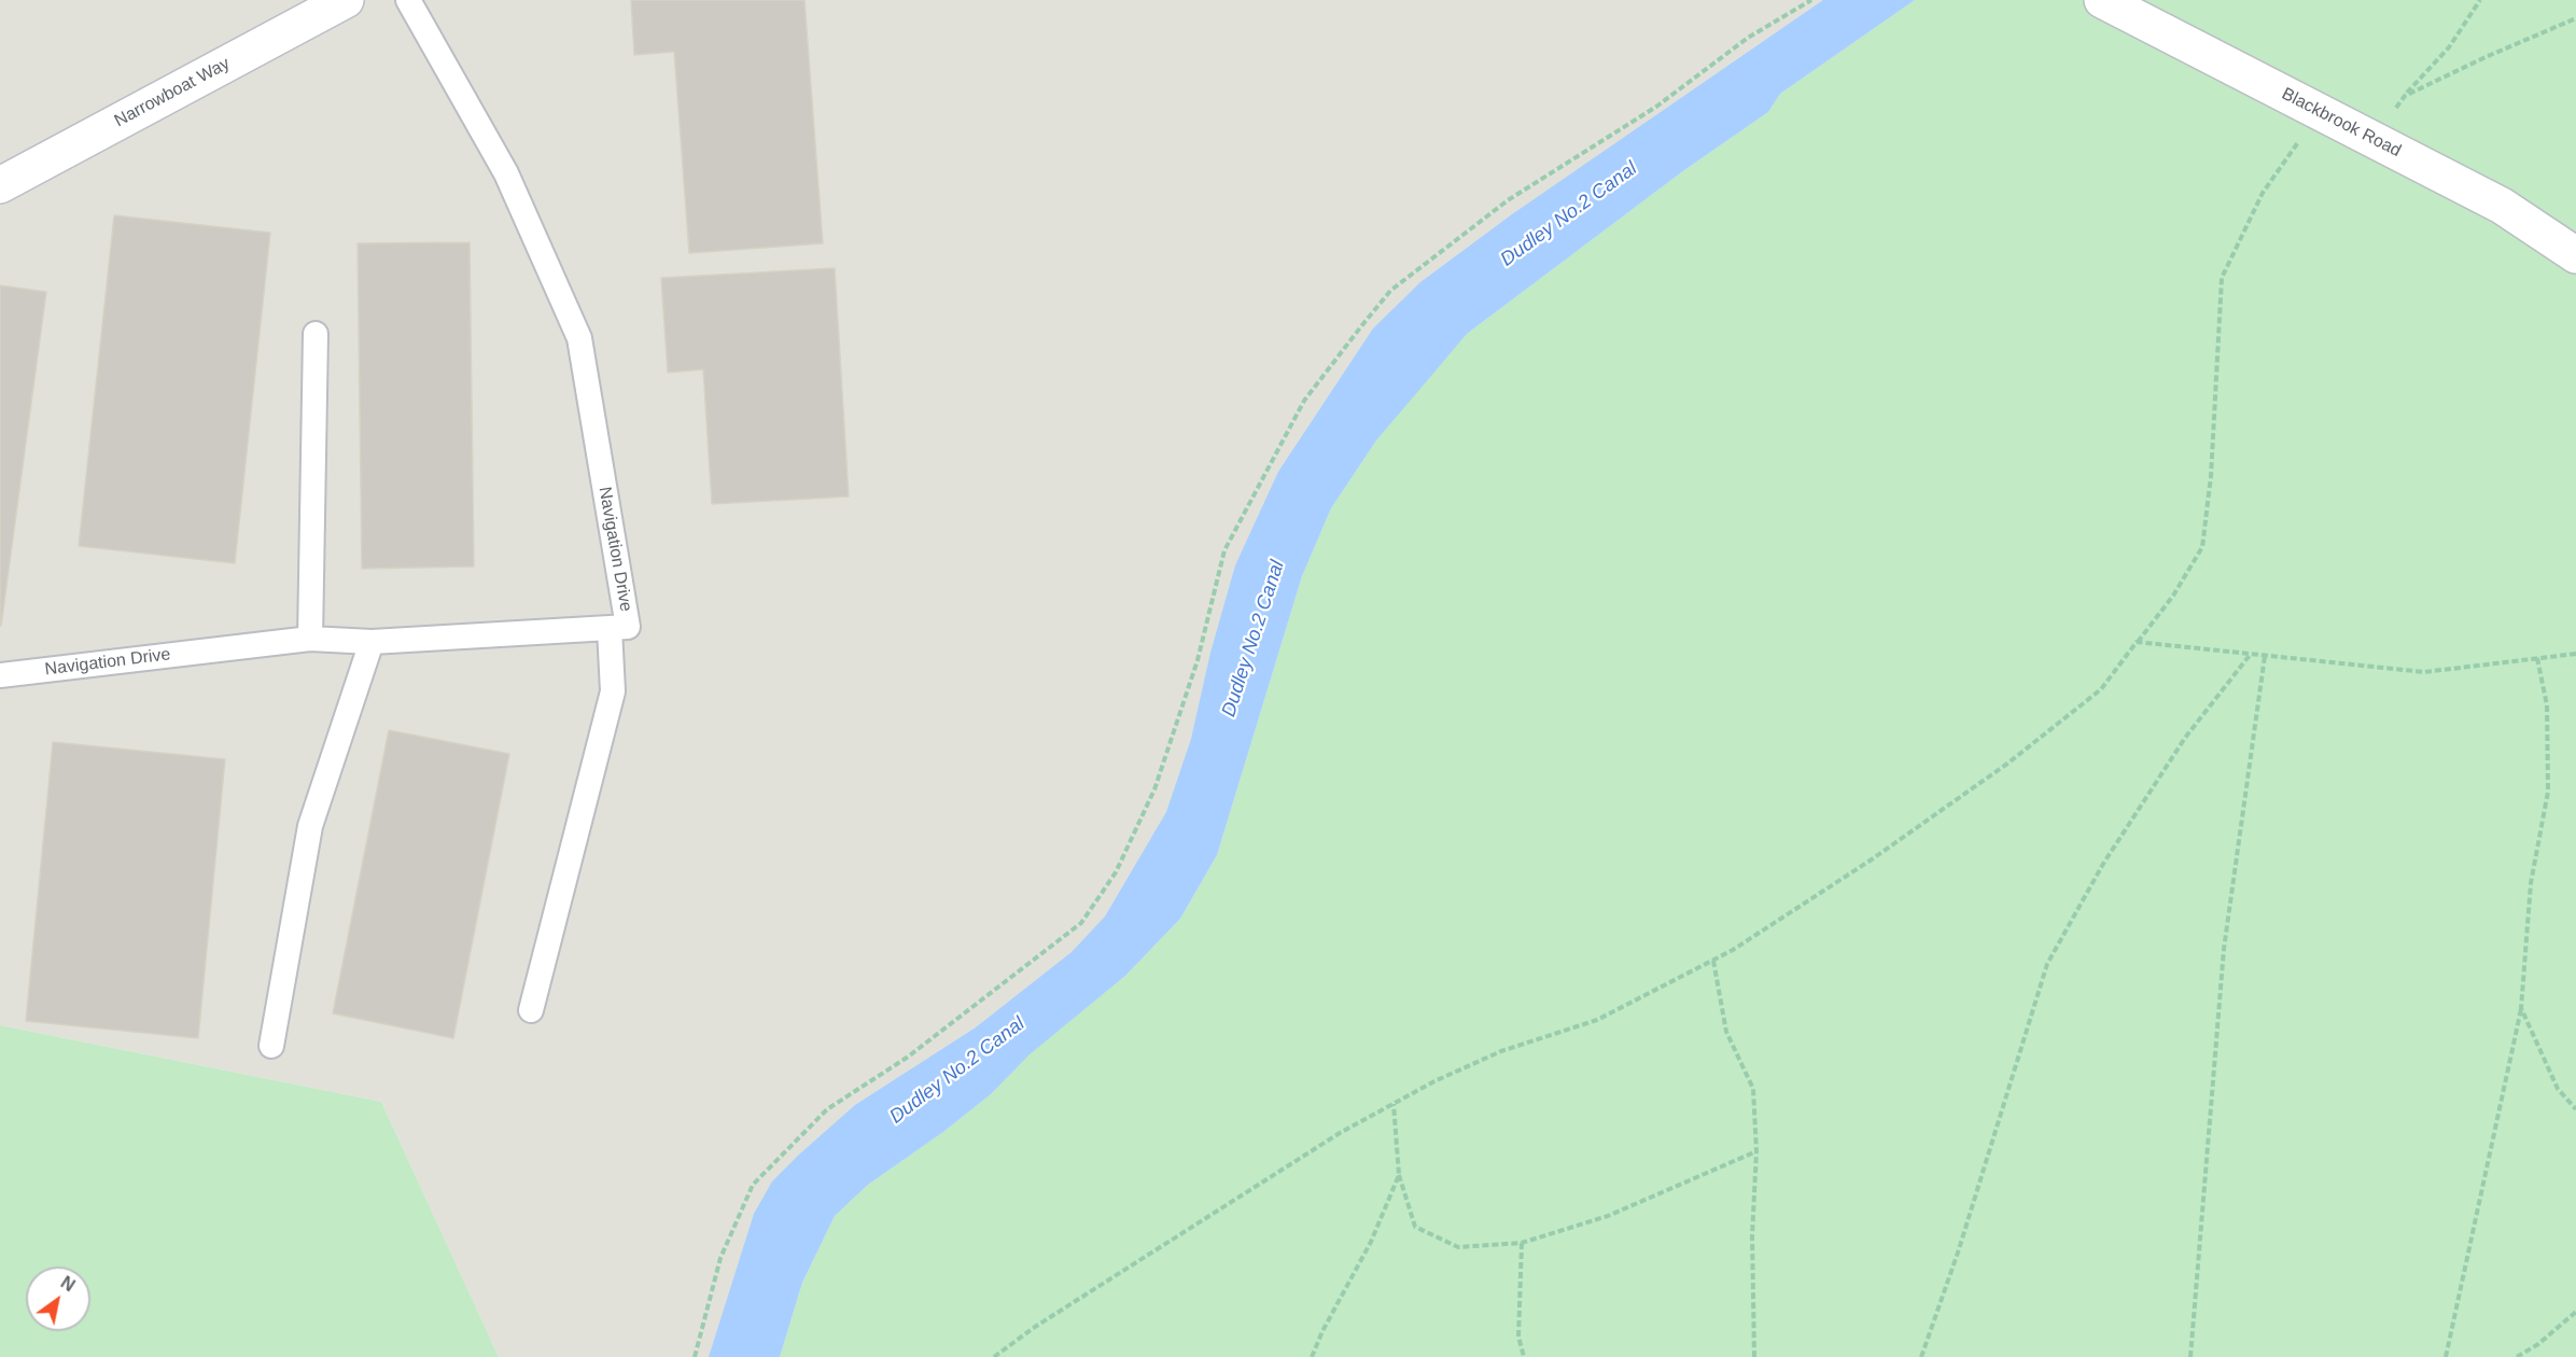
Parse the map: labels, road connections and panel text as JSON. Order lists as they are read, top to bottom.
{
  "streets": {
    "street": ["Narrowboat Way", "Blackbrook Road"],
    "lane": ["Navigation Drive"]
  },
  "water": ["Dudley No.2 Canal"],
  "north": "top right"
}
